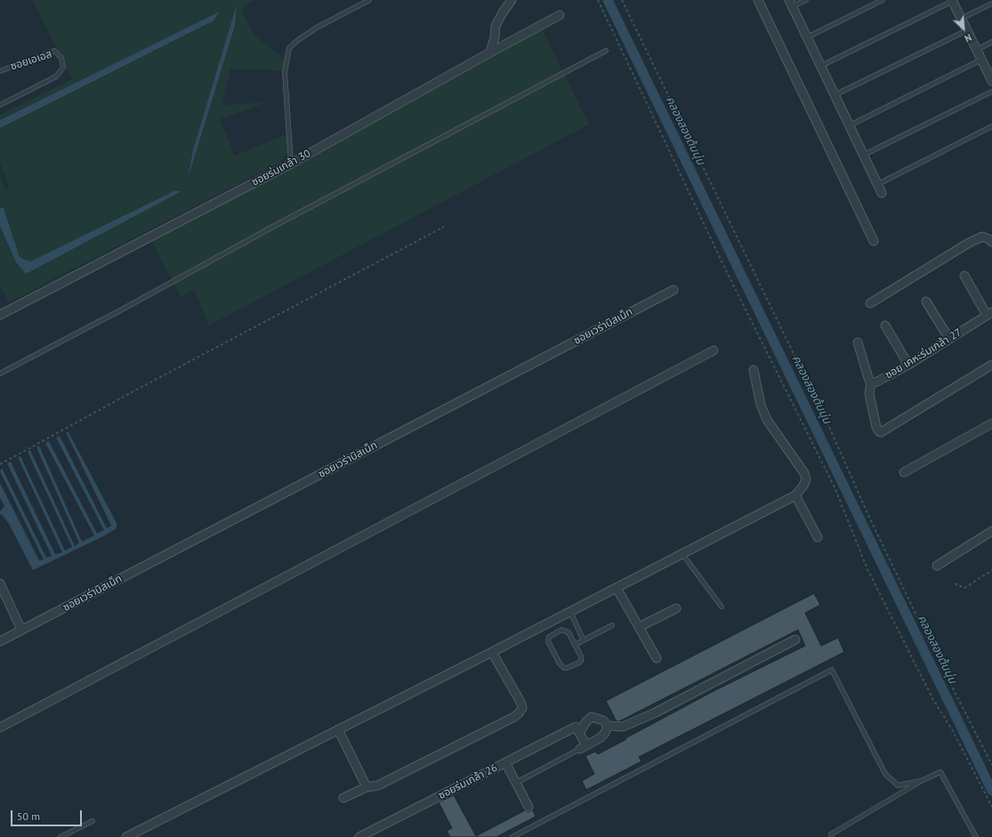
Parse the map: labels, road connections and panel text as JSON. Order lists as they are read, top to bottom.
{
  "streets": {
    "street": [
      "ซอยร่มเกล้า 30",
      "ซอยเวร่าบิสเน็ท",
      "ซอย เคหะร่มเกล้า 27",
      "ซอยร่มเกล้า 26"
    ],
    "lane": ["ซอยเอเอส"]
  },
  "water": ["คลองสองต้นนุ่น"],
  "scale_bar": "50 m",
  "north": "bottom right"
}
